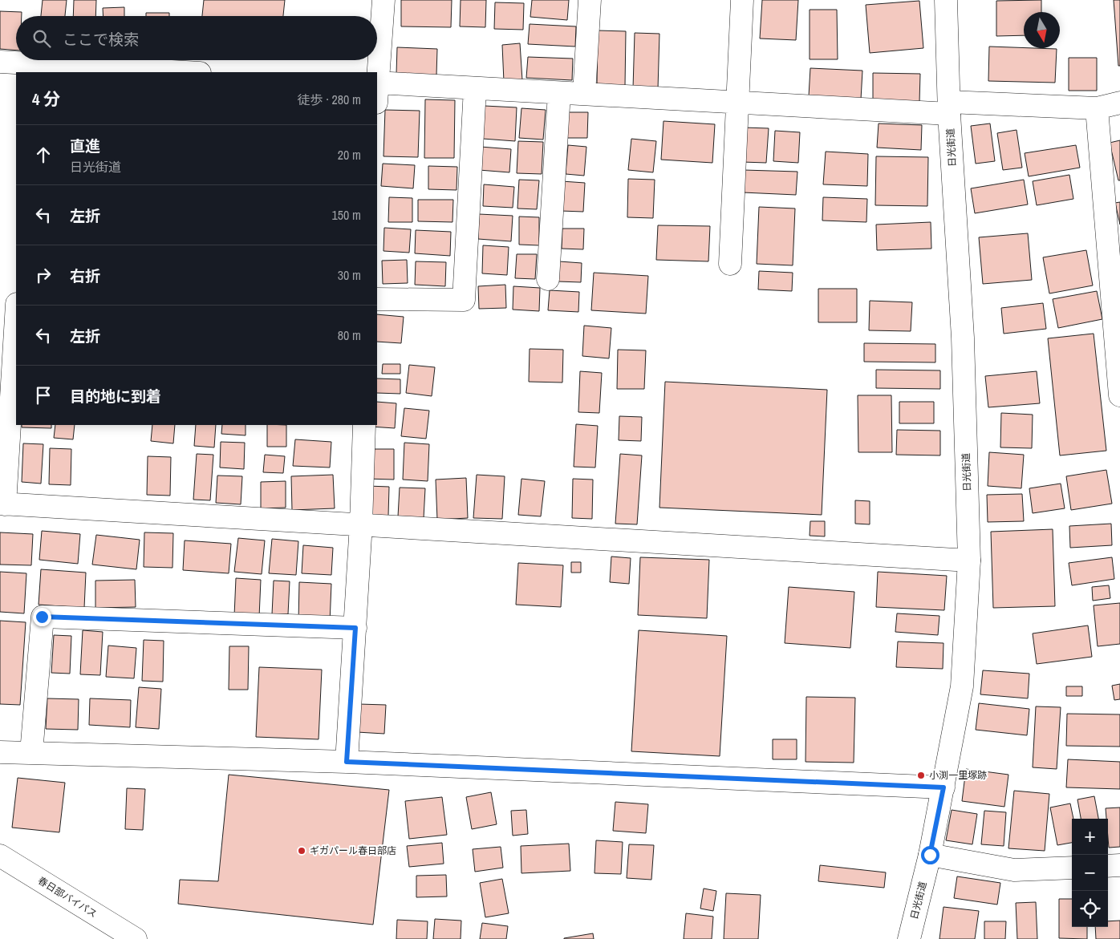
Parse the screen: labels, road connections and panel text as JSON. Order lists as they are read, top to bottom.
{
  "streets": {
    "main road": ["日光街道", "春日部バイパス"]
  },
  "places": ["小渕一里塚跡", "ギガパール春日部店"],
  "north": "bottom",
  "page": {
    "search": "ここで検索",
    "heading": ["4 分", "徒歩 · 280 m"],
    "list": [
      ["直進", "日光街道", "20 m"],
      ["左折", "150 m"],
      ["右折", "30 m"],
      ["左折", "80 m"],
      "目的地に到着"
    ],
    "map_buttons": ["+", "−"]
  }
}
